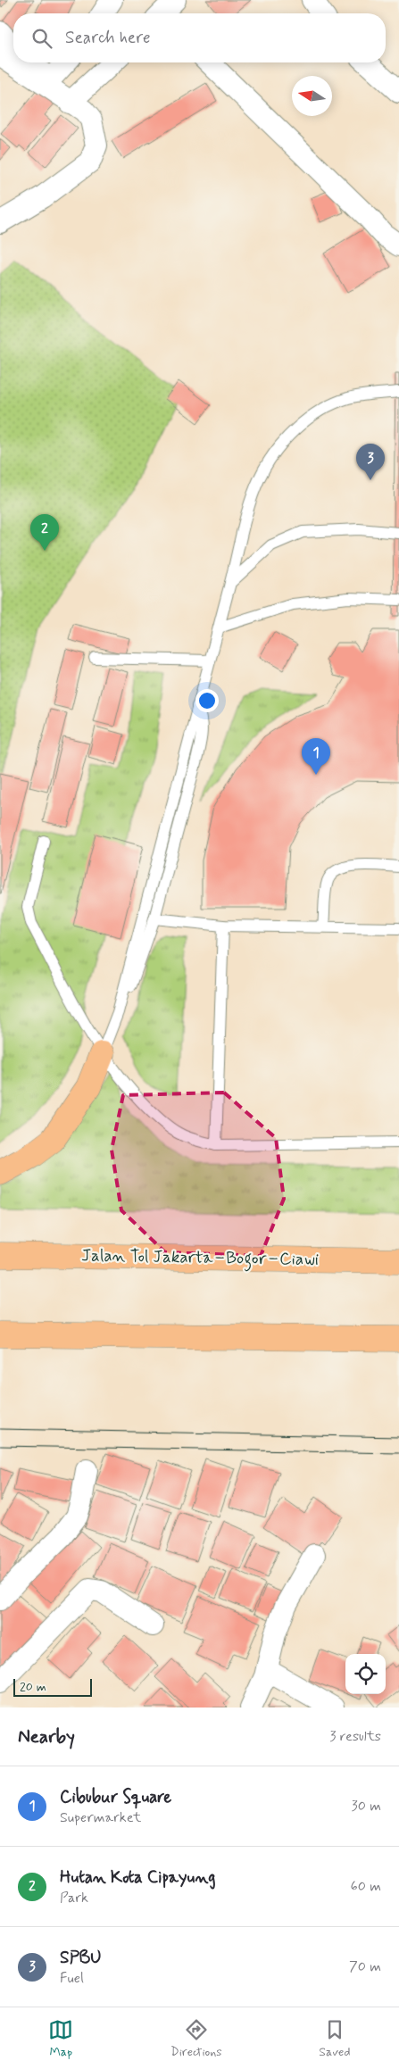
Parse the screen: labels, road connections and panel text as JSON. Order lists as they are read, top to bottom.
{
  "streets": {
    "highway": ["Jalan Tol Jakarta–Bogor–Ciawi"]
  },
  "scale_bar": "20 m",
  "north": "left",
  "page": {
    "search": "Search here",
    "pins": ["3", "2", "1"],
    "scale": "20 m",
    "heading": ["Nearby", "3 results"],
    "list": [
      {
        "mark": "1",
        "name": "Cibubur Square",
        "note": "Supermarket",
        "value": "30 m"
      },
      {
        "mark": "2",
        "name": "Hutan Kota Cipayung",
        "note": "Park",
        "value": "60 m"
      },
      {
        "mark": "3",
        "name": "SPBU",
        "note": "Fuel",
        "value": "70 m"
      }
    ],
    "nav": ["Map", "Directions", "Saved"]
  }
}
